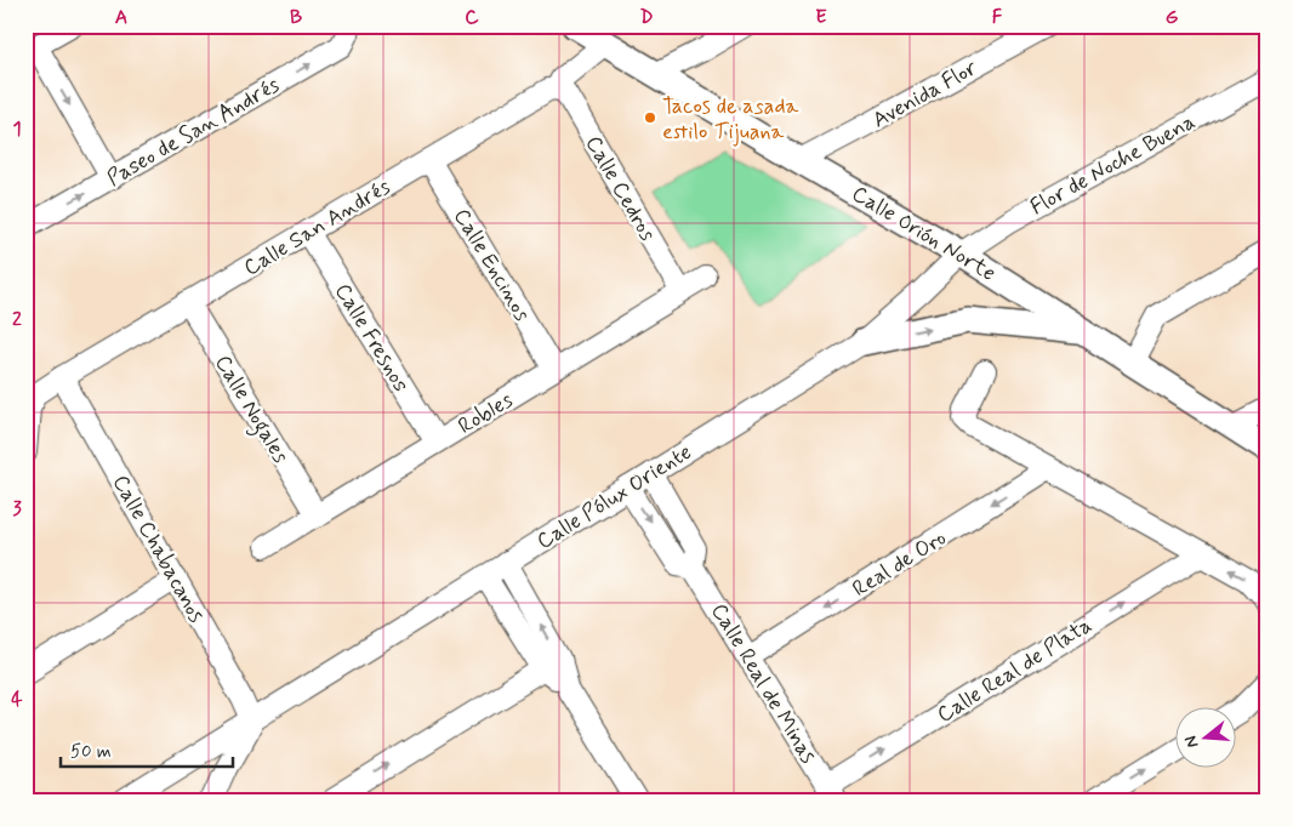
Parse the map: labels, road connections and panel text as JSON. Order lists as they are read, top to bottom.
{
  "streets": {
    "street": [
      "Avenida Flor",
      "Paseo de San Andrés",
      "Flor de Noche Buena",
      "Calle Cedros",
      "Calle San Andrés",
      "Calle Orión Norte",
      "Calle Encinos",
      "Calle Fresnos",
      "Calle Nogales",
      "Robles",
      "Calle Pólux Oriente",
      "Calle Chabacanos",
      "Real de Oro",
      "Calle Real de Plata",
      "Calle Real de Minas"
    ]
  },
  "crossings": [
    ["Avenida Flor", "Calle Orión Norte"],
    ["Flor de Noche Buena", "Calle Orión Norte"],
    ["Flor de Noche Buena", "Calle Pólux Oriente"],
    ["Calle Cedros", "Calle San Andrés"],
    ["Calle Cedros", "Robles"],
    ["Calle San Andrés", "Calle Orión Norte"],
    ["Calle San Andrés", "Calle Encinos"],
    ["Calle San Andrés", "Calle Fresnos"],
    ["Calle San Andrés", "Calle Nogales"],
    ["Calle San Andrés", "Calle Chabacanos"],
    ["Calle Orión Norte", "Calle Pólux Oriente"],
    ["Calle Encinos", "Robles"],
    ["Calle Fresnos", "Robles"],
    ["Calle Nogales", "Robles"],
    ["Calle Pólux Oriente", "Calle Chabacanos"],
    ["Calle Pólux Oriente", "Calle Real de Minas"],
    ["Real de Oro", "Calle Real de Minas"],
    ["Calle Real de Plata", "Calle Real de Minas"]
  ],
  "one_way": ["Paseo de San Andrés", "Real de Oro"],
  "places": ["Tacos de asada estilo Tijuana"],
  "scale_bar": "50 m",
  "north": "left",
  "grid": {
    "columns": [
      "A",
      "B",
      "C",
      "D",
      "E",
      "F",
      "G"
    ],
    "rows": [
      "1",
      "2",
      "3",
      "4"
    ]
  }
}
